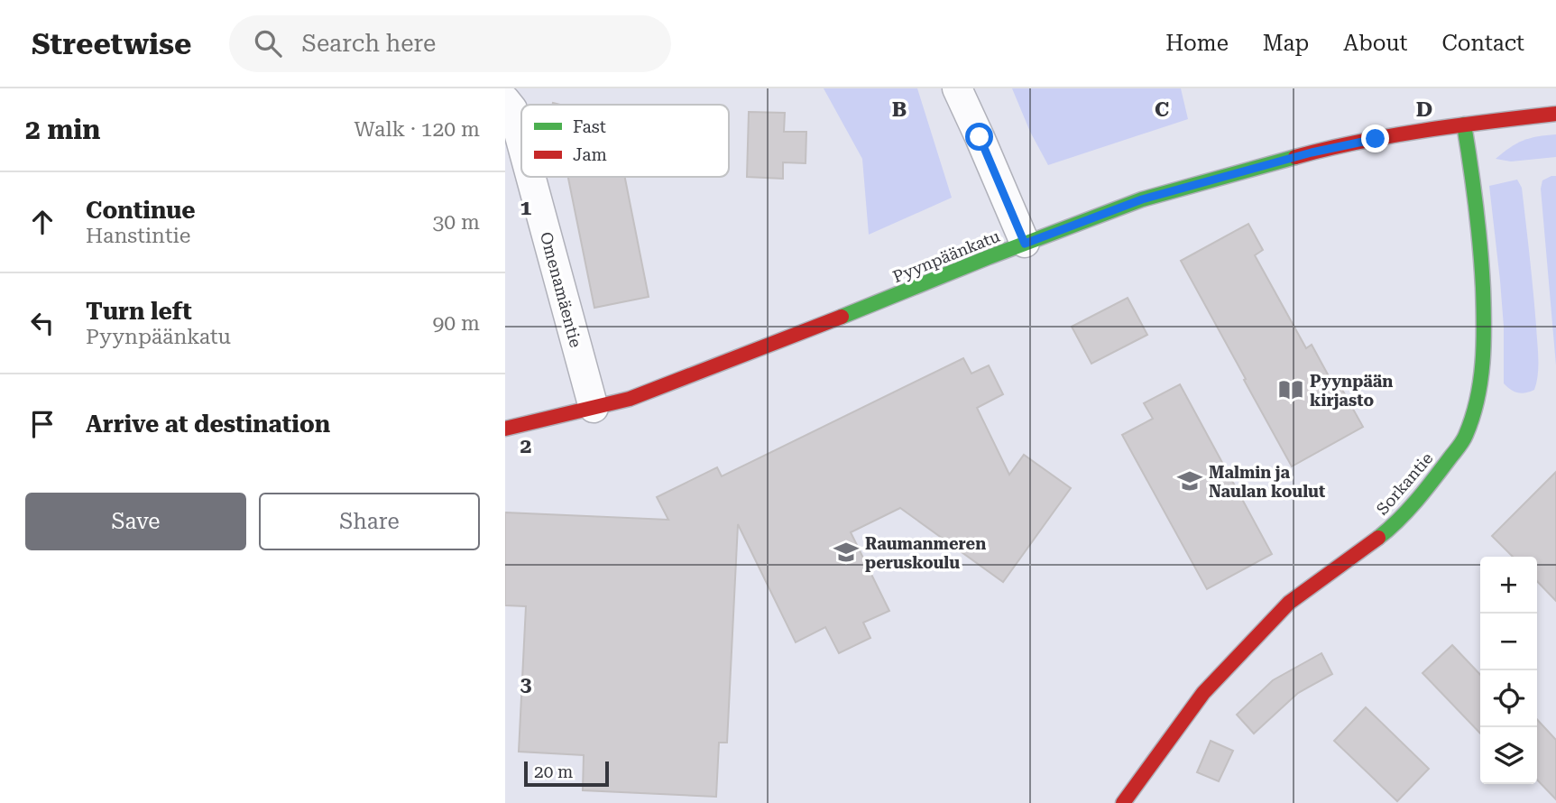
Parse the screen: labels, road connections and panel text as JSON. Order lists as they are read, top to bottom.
{
  "streets": {
    "main road": ["Pyynpäänkatu", "Sorkantie"],
    "street": ["Omenamäentie"]
  },
  "crossings": [
    ["Pyynpäänkatu", "Omenamäentie"],
    ["Pyynpäänkatu", "Sorkantie"]
  ],
  "places": {
    "library": ["Pyynpään kirjasto"],
    "school or university": ["Malmin ja Naulan koulut", "Raumanmeren peruskoulu"]
  },
  "legend": ["Fast", "Jam"],
  "scale_bar": "20 m",
  "page": {
    "header": "Streetwise",
    "search": "Search here",
    "nav": [
      "Home",
      "Map",
      "About",
      "Contact"
    ],
    "heading": ["2 min", "Walk · 120 m"],
    "list": [
      ["Continue", "Hanstintie", "30 m"],
      ["Turn left", "Pyynpäänkatu", "90 m"],
      "Arrive at destination"
    ],
    "buttons": ["Save", "Share"],
    "map_buttons": ["+", "−"],
    "scale": "20 m"
  },
  "grid": {
    "columns": ["B", "C", "D"],
    "rows": ["1", "2", "3"]
  }
}
